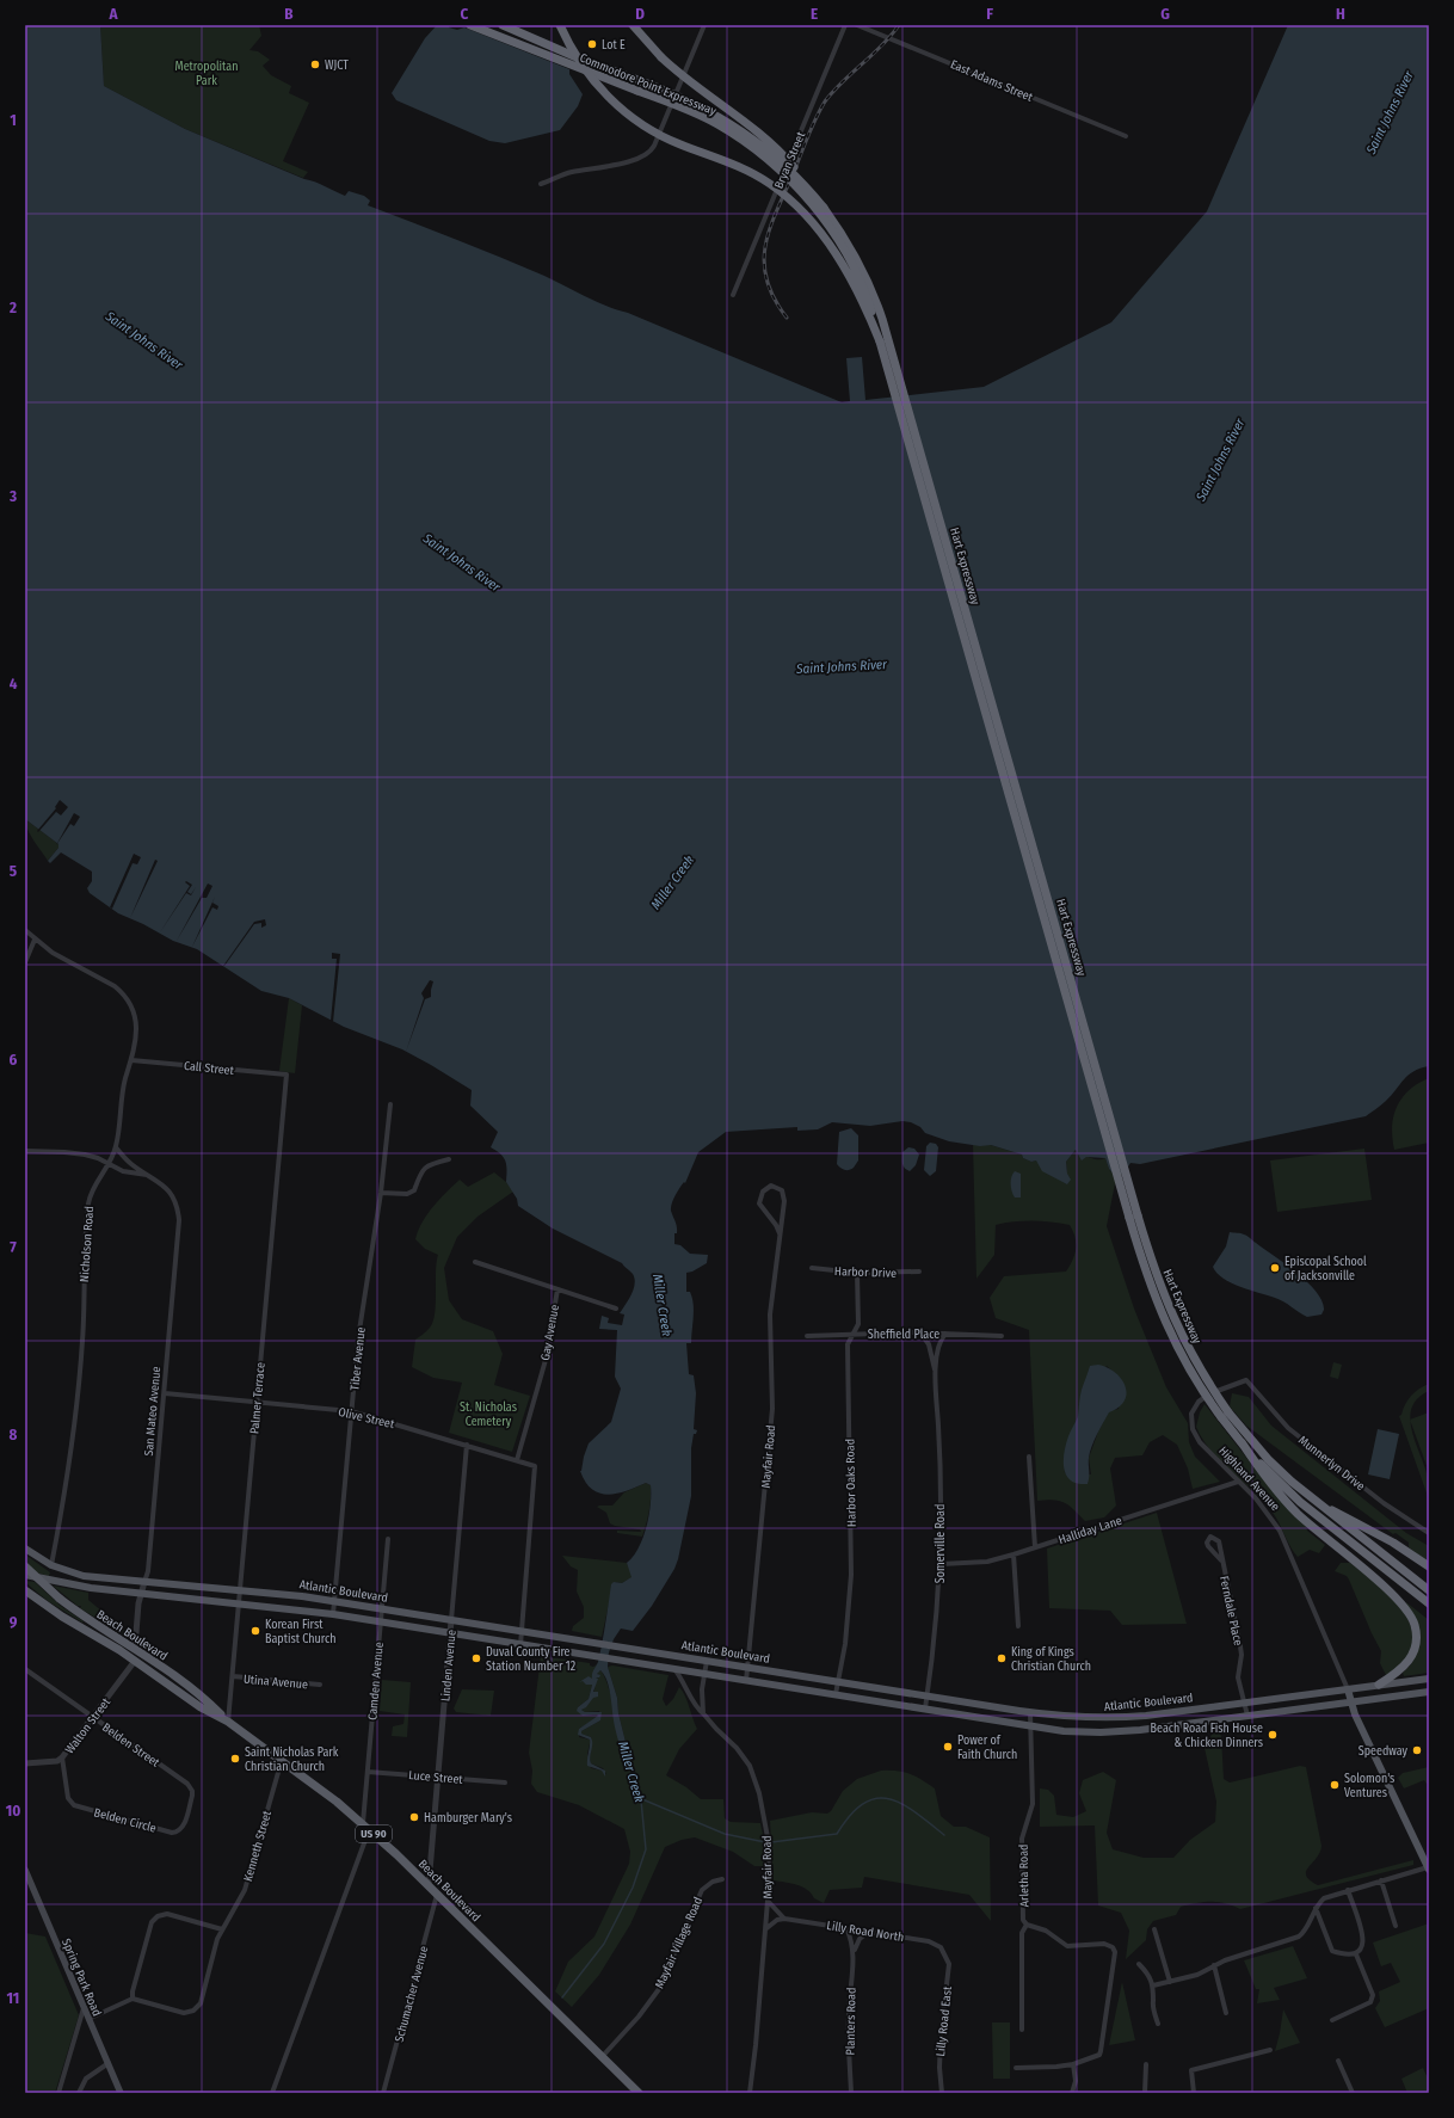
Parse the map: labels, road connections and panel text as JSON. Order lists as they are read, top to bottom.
{
  "streets": {
    "highway": [
      "Commodore Point Expressway",
      "Hart Expressway",
      "Beach Boulevard",
      "US 90"
    ],
    "main road": [
      "San Mateo Avenue",
      "Highland Avenue",
      "Atlantic Boulevard",
      "Spring Park Road"
    ],
    "street": [
      "East Adams Street",
      "Bryan Street",
      "Call Street",
      "Nicholson Road",
      "Harbor Drive",
      "Gay Avenue",
      "Sheffield Place",
      "Tiber Avenue",
      "Palmer Terrace",
      "Olive Street",
      "Mayfair Road",
      "Munnerlyn Drive",
      "Harbor Oaks Road",
      "Halliday Lane",
      "Somerville Road",
      "Ferndale Place",
      "Linden Avenue",
      "Utina Avenue",
      "Camden Avenue",
      "Walton Street",
      "Belden Street",
      "Luce Street",
      "Belden Circle",
      "Kenneth Street",
      "Arletha Road",
      "Lilly Road North",
      "Mayfair Village Road",
      "Schumacher Avenue",
      "Planters Road",
      "Lilly Road East"
    ]
  },
  "crossings": [
    ["Commodore Point Expressway", "Hart Expressway"],
    ["Call Street", "Nicholson Road"],
    ["Call Street", "Palmer Terrace"],
    ["Nicholson Road", "San Mateo Avenue"],
    ["Nicholson Road", "Atlantic Boulevard"],
    ["Harbor Drive", "Harbor Oaks Road"],
    ["Gay Avenue", "Olive Street"],
    ["Sheffield Place", "Harbor Oaks Road"],
    ["Sheffield Place", "Somerville Road"],
    ["Tiber Avenue", "Olive Street"],
    ["Tiber Avenue", "Atlantic Boulevard"],
    ["Palmer Terrace", "Olive Street"],
    ["Palmer Terrace", "Atlantic Boulevard"],
    ["Palmer Terrace", "Beach Boulevard"],
    ["Palmer Terrace", "Utina Avenue"],
    ["San Mateo Avenue", "Olive Street"],
    ["San Mateo Avenue", "Atlantic Boulevard"],
    ["San Mateo Avenue", "Beach Boulevard"],
    ["San Mateo Avenue", "Walton Street"],
    ["Olive Street", "Atlantic Boulevard"],
    ["Olive Street", "Linden Avenue"],
    ["Mayfair Road", "Atlantic Boulevard"],
    ["Munnerlyn Drive", "Highland Avenue"],
    ["Highland Avenue", "Halliday Lane"],
    ["Highland Avenue", "Atlantic Boulevard"],
    ["Harbor Oaks Road", "Atlantic Boulevard"],
    ["Halliday Lane", "Somerville Road"],
    ["Somerville Road", "Atlantic Boulevard"],
    ["Atlantic Boulevard", "Ferndale Place"],
    ["Atlantic Boulevard", "Linden Avenue"],
    ["Atlantic Boulevard", "Camden Avenue"],
    ["Atlantic Boulevard", "Arletha Road"],
    ["Beach Boulevard", "Linden Avenue"],
    ["Beach Boulevard", "Camden Avenue"],
    ["Beach Boulevard", "Walton Street"],
    ["Beach Boulevard", "Kenneth Street"],
    ["Beach Boulevard", "Mayfair Village Road"],
    ["Beach Boulevard", "Schumacher Avenue"],
    ["Linden Avenue", "Luce Street"],
    ["Camden Avenue", "Luce Street"],
    ["Walton Street", "Belden Street"],
    ["Walton Street", "Belden Circle"],
    ["Belden Street", "Belden Circle"],
    ["Lilly Road North", "Planters Road"],
    ["Lilly Road North", "Lilly Road East"]
  ],
  "water": ["Saint Johns River", "Miller Creek"],
  "parks": ["Metropolitan Park", "St. Nicholas Cemetery"],
  "places": [
    "Lot E",
    "WJCT",
    "Episcopal School of Jacksonville",
    "Korean First Baptist Church",
    "Duval County Fire Station Number 12",
    "King of Kings Christian Church",
    "Beach Road Fish House & Chicken Dinners",
    "Power of Faith Church",
    "Speedway",
    "Saint Nicholas Park Christian Church",
    "Solomon's Ventures",
    "Hamburger Mary's"
  ],
  "grid": {
    "columns": [
      "A",
      "B",
      "C",
      "D",
      "E",
      "F",
      "G",
      "H"
    ],
    "rows": [
      "1",
      "2",
      "3",
      "4",
      "5",
      "6",
      "7",
      "8",
      "9",
      "10",
      "11"
    ]
  }
}
